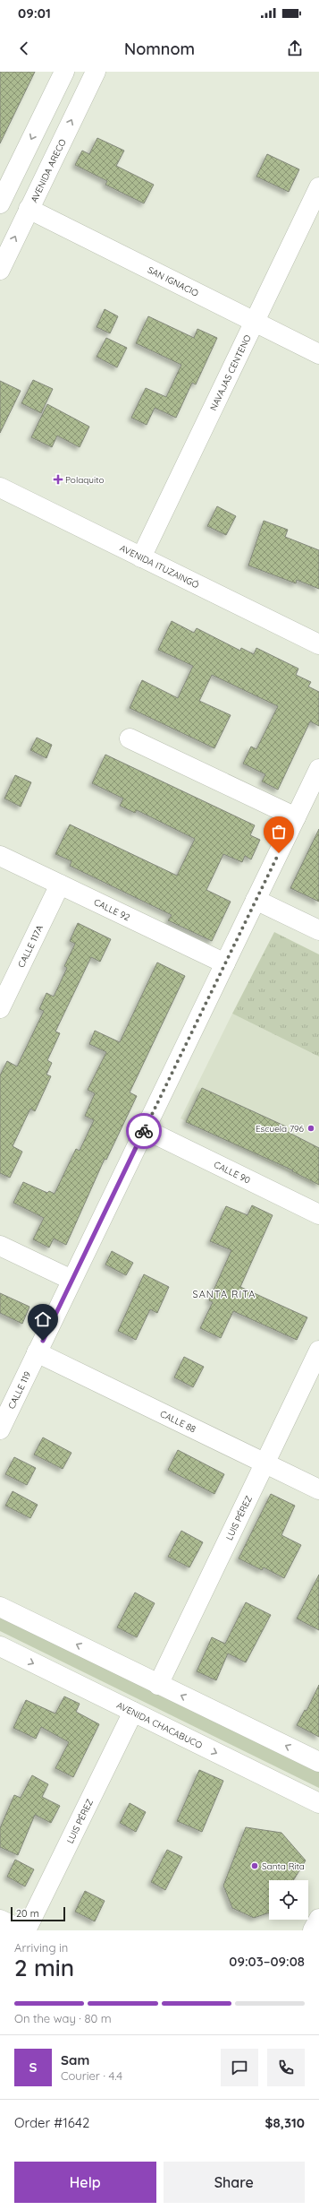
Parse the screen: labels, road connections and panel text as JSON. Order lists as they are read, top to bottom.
{
  "streets": {
    "street": [
      "AVENIDA ARECO",
      "SAN IGNACIO",
      "NAVAJAS CENTENO",
      "AVENIDA ITUZAINGÓ",
      "CALLE 92",
      "CALLE 117A",
      "CALLE 90",
      "CALLE 119",
      "CALLE 88",
      "LUIS PÉREZ",
      "AVENIDA CHACABUCO"
    ]
  },
  "crossings": [
    ["AVENIDA ARECO", "SAN IGNACIO"],
    ["SAN IGNACIO", "NAVAJAS CENTENO"],
    ["NAVAJAS CENTENO", "AVENIDA ITUZAINGÓ"],
    ["CALLE 92", "CALLE 117A"],
    ["CALLE 92", "CALLE 119"],
    ["CALLE 90", "CALLE 119"],
    ["CALLE 119", "CALLE 88"],
    ["CALLE 88", "LUIS PÉREZ"],
    ["LUIS PÉREZ", "AVENIDA CHACABUCO"]
  ],
  "districts": ["SANTA RITA"],
  "places": {
    "health": ["Polaquito"],
    "other": ["Escuela 796", "Santa Rita"]
  },
  "scale_bar": "20 m",
  "page": {
    "status": "09:01",
    "header": "Nomnom",
    "scale": "20 m",
    "heading": ["2 min", "Arriving in", "09:03–09:08"],
    "panel": [
      "Sam",
      "Courier · 4.4",
      "Order #1642",
      "$8,310"
    ],
    "bar": "On the way · 80 m",
    "round": "S",
    "buttons": ["Help", "Share"]
  }
}
